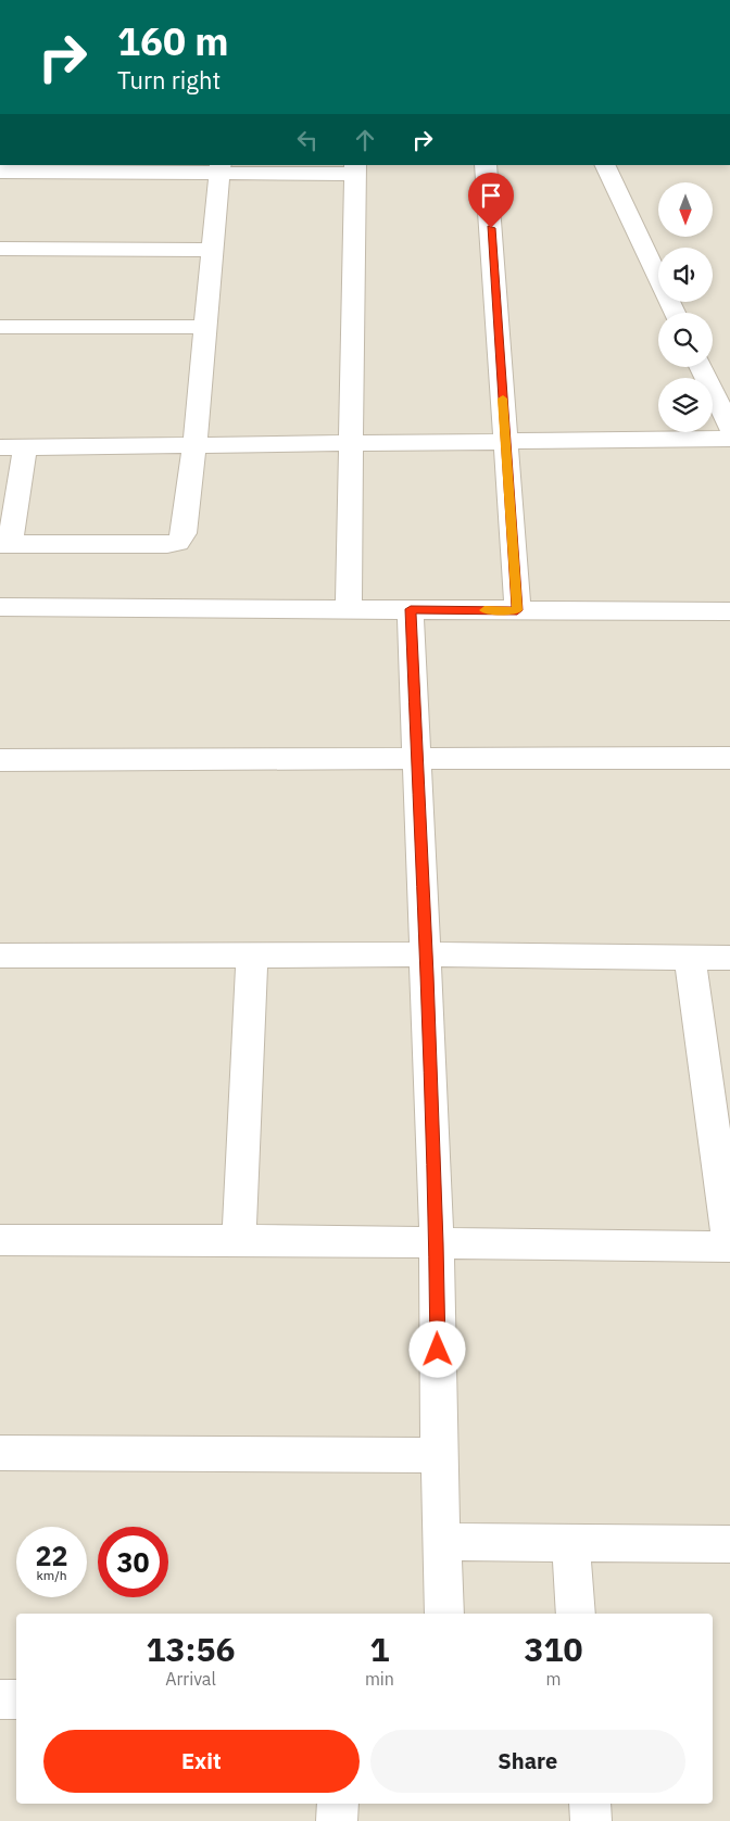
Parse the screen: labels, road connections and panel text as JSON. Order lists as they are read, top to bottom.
{
  "north": "bottom",
  "page": {
    "turn": ["160 m", "Turn right"],
    "speed": "22 km/h",
    "limit": "30",
    "eta": [
      "13:56",
      "Arrival",
      "1",
      "min",
      "310",
      "m"
    ],
    "buttons": ["Exit", "Share"]
  }
}
